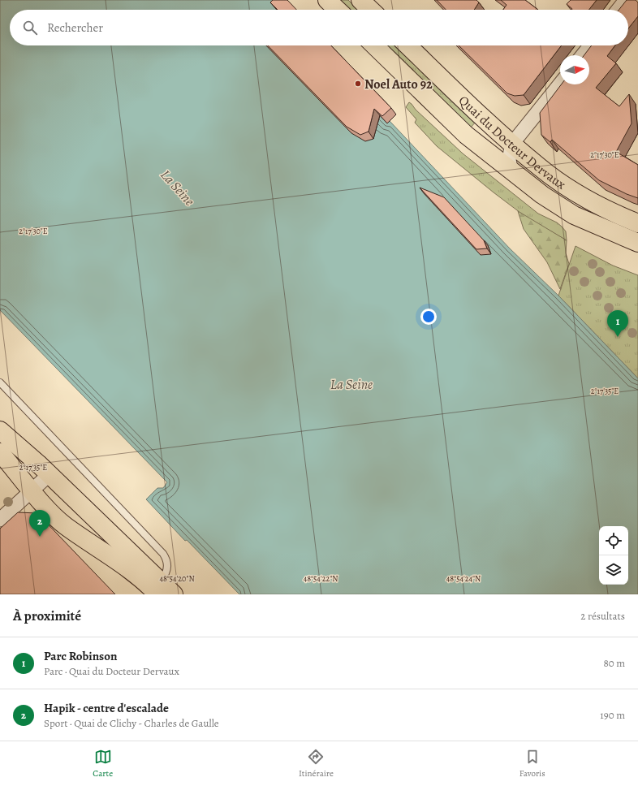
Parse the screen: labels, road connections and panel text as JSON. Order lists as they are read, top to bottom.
{
  "streets": {
    "main road": ["Quai du Docteur Dervaux"]
  },
  "water": ["La Seine"],
  "places": ["Noel Auto 92"],
  "north": "right",
  "page": {
    "search": "Rechercher",
    "pins": ["1", "2"],
    "heading": ["À proximité", "2 résultats"],
    "list": [
      {
        "mark": "1",
        "name": "Parc Robinson",
        "note": "Parc · Quai du Docteur Dervaux",
        "value": "80 m"
      },
      {
        "mark": "2",
        "name": "Hapik - centre d'escalade",
        "note": "Sport · Quai de Clichy - Charles de Gaulle",
        "value": "190 m"
      }
    ],
    "nav": ["Carte", "Itinéraire", "Favoris"]
  },
  "coordinates": [
    "2°17'30\"E",
    "2°17'35\"E",
    "48°54'20\"N",
    "48°54'22\"N",
    "48°54'24\"N"
  ]
}
